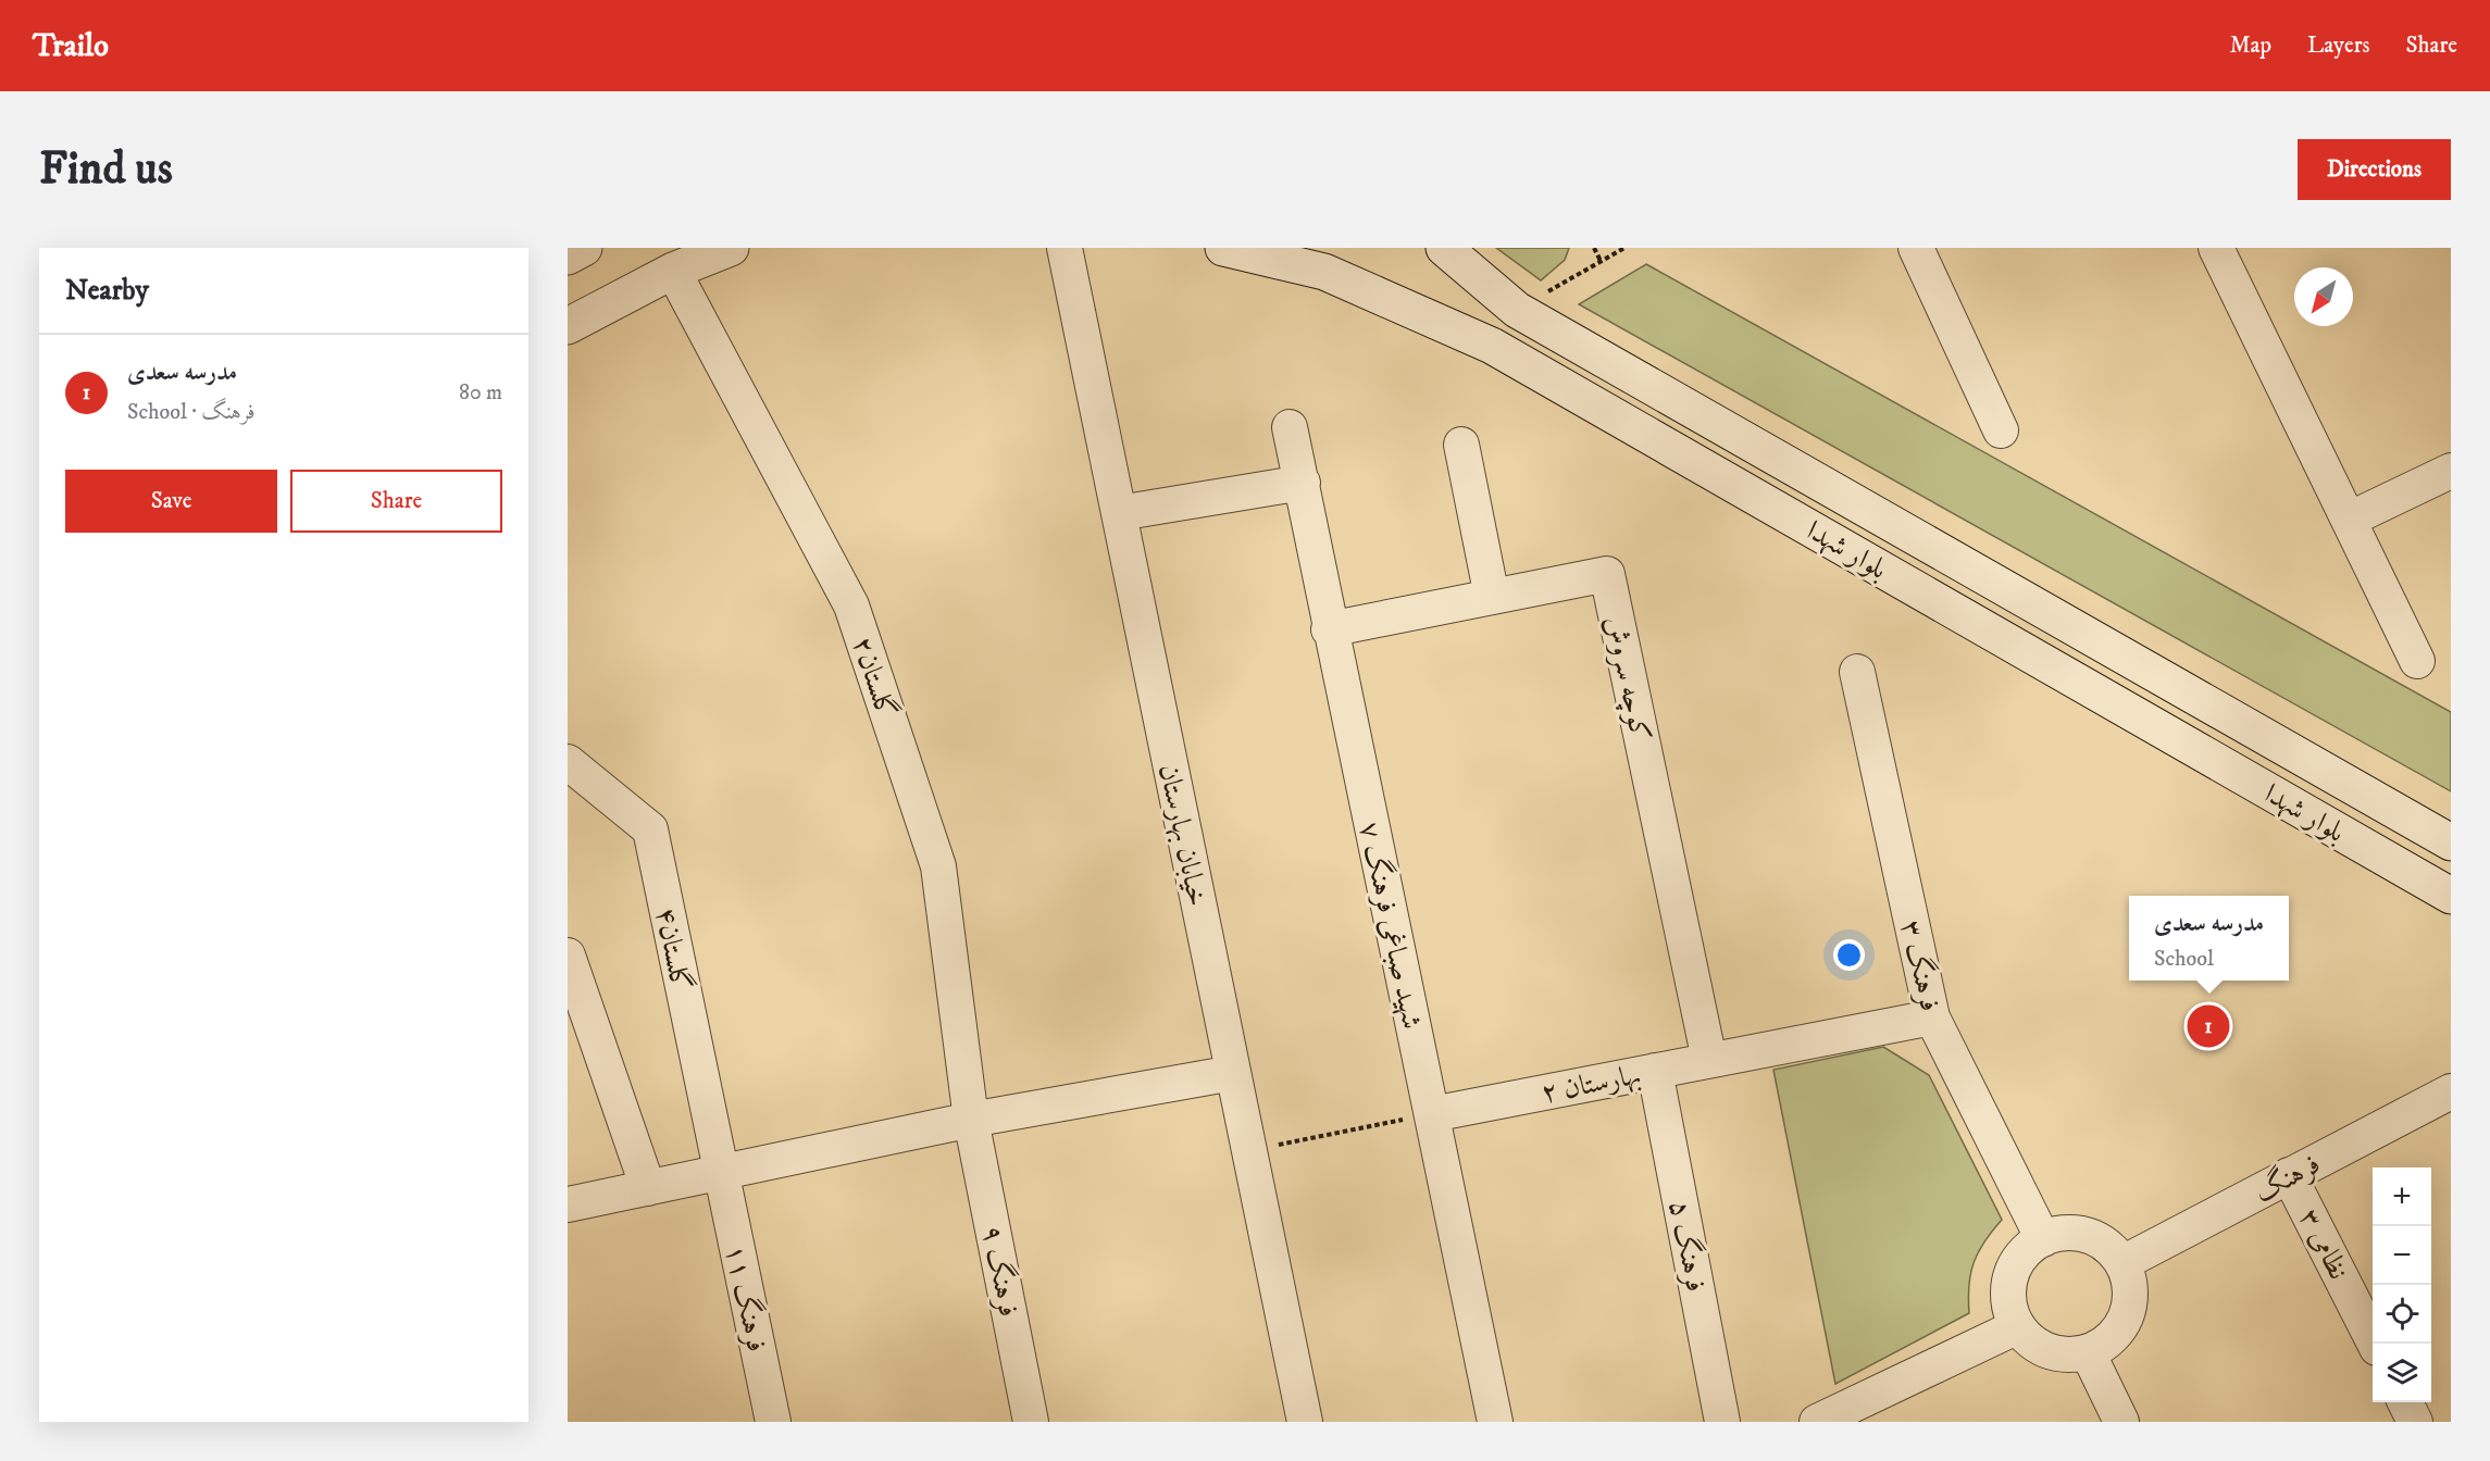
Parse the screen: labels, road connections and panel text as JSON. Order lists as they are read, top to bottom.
{
  "streets": {
    "main road": ["بلوار شهدا"],
    "street": [
      "گلستان۲",
      "کوچه سروش",
      "خیابان بهارستان",
      "شهید صباغی فرهنگ ۷",
      "گلستان۴",
      "فرهنگ ۳",
      "بهارستان ۲",
      "فرهنگ",
      "نظامی ۳",
      "فرهنگ ۵",
      "فرهنگ ۹",
      "فرهنگ ۱۱"
    ]
  },
  "crossings": [
    ["گلستان۲", "فرهنگ ۹"],
    ["کوچه سروش", "شهید صباغی فرهنگ ۷"],
    ["کوچه سروش", "بهارستان ۲"],
    ["شهید صباغی فرهنگ ۷", "بهارستان ۲"],
    ["گلستان۴", "فرهنگ ۱۱"],
    ["فرهنگ ۳", "بهارستان ۲"],
    ["فرهنگ ۳", "فرهنگ"],
    ["بهارستان ۲", "فرهنگ ۵"],
    ["فرهنگ", "نظامی ۳"]
  ],
  "north": "bottom left",
  "page": {
    "header": "Trailo",
    "nav": ["Map", "Layers", "Share"],
    "buttons": [
      "Directions",
      ["Save", "Share"]
    ],
    "title": "Find us",
    "heading": "Nearby",
    "list": [
      {
        "mark": "1",
        "name": "مدرسه سعدی",
        "note": "School · فرهنگ",
        "value": "80 m"
      }
    ],
    "popup": ["مدرسه سعدی", "School"],
    "pins": "1",
    "map_buttons": ["+", "−"]
  }
}
